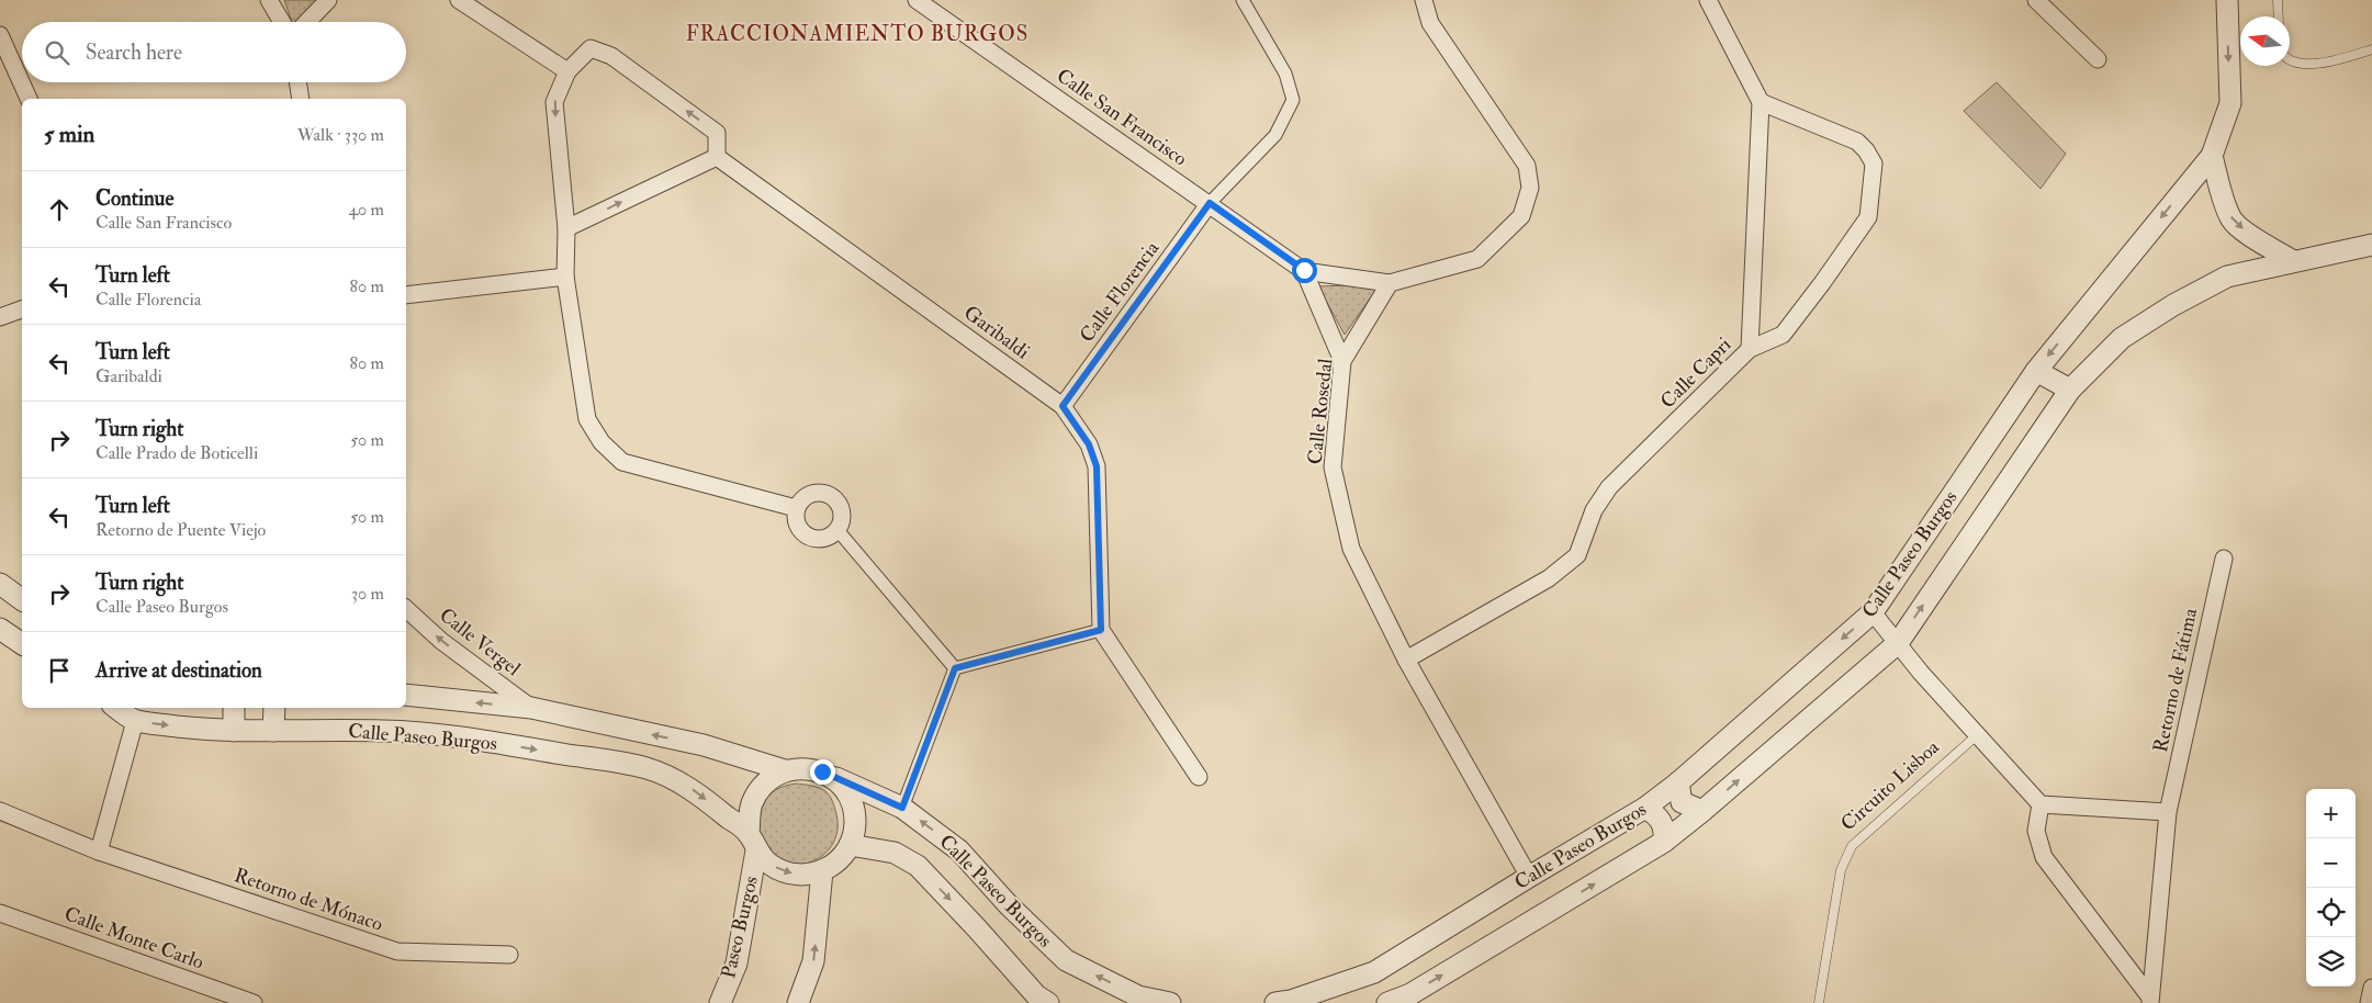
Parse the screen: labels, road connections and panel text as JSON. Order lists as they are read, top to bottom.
{
  "streets": {
    "street": [
      "Calle San Francisco",
      "Calle Florencia",
      "Garibaldi",
      "Calle Capri",
      "Calle Rosedal",
      "Calle Paseo Burgos",
      "Calle Vergel",
      "Retorno de Fátima",
      "Retorno de Mónaco",
      "Paseo Burgos",
      "Calle Monte Carlo"
    ],
    "lane": ["Circuito Lisboa"]
  },
  "crossings": [
    ["Calle San Francisco", "Calle Florencia"],
    ["Calle San Francisco", "Calle Rosedal"],
    ["Calle Florencia", "Garibaldi"],
    ["Calle Capri", "Calle Rosedal"],
    ["Calle Rosedal", "Calle Paseo Burgos"],
    ["Calle Paseo Burgos", "Calle Vergel"],
    ["Calle Paseo Burgos", "Paseo Burgos"]
  ],
  "one_way": ["Calle Vergel"],
  "districts": ["FRACCIONAMIENTO BURGOS"],
  "north": "left",
  "page": {
    "search": "Search here",
    "heading": ["5 min", "Walk · 330 m"],
    "list": [
      ["Continue", "Calle San Francisco", "40 m"],
      ["Turn left", "Calle Florencia", "80 m"],
      ["Turn left", "Garibaldi", "80 m"],
      ["Turn right", "Calle Prado de Boticelli", "50 m"],
      ["Turn left", "Retorno de Puente Viejo", "50 m"],
      ["Turn right", "Calle Paseo Burgos", "30 m"],
      "Arrive at destination"
    ],
    "map_buttons": ["+", "−"]
  }
}
